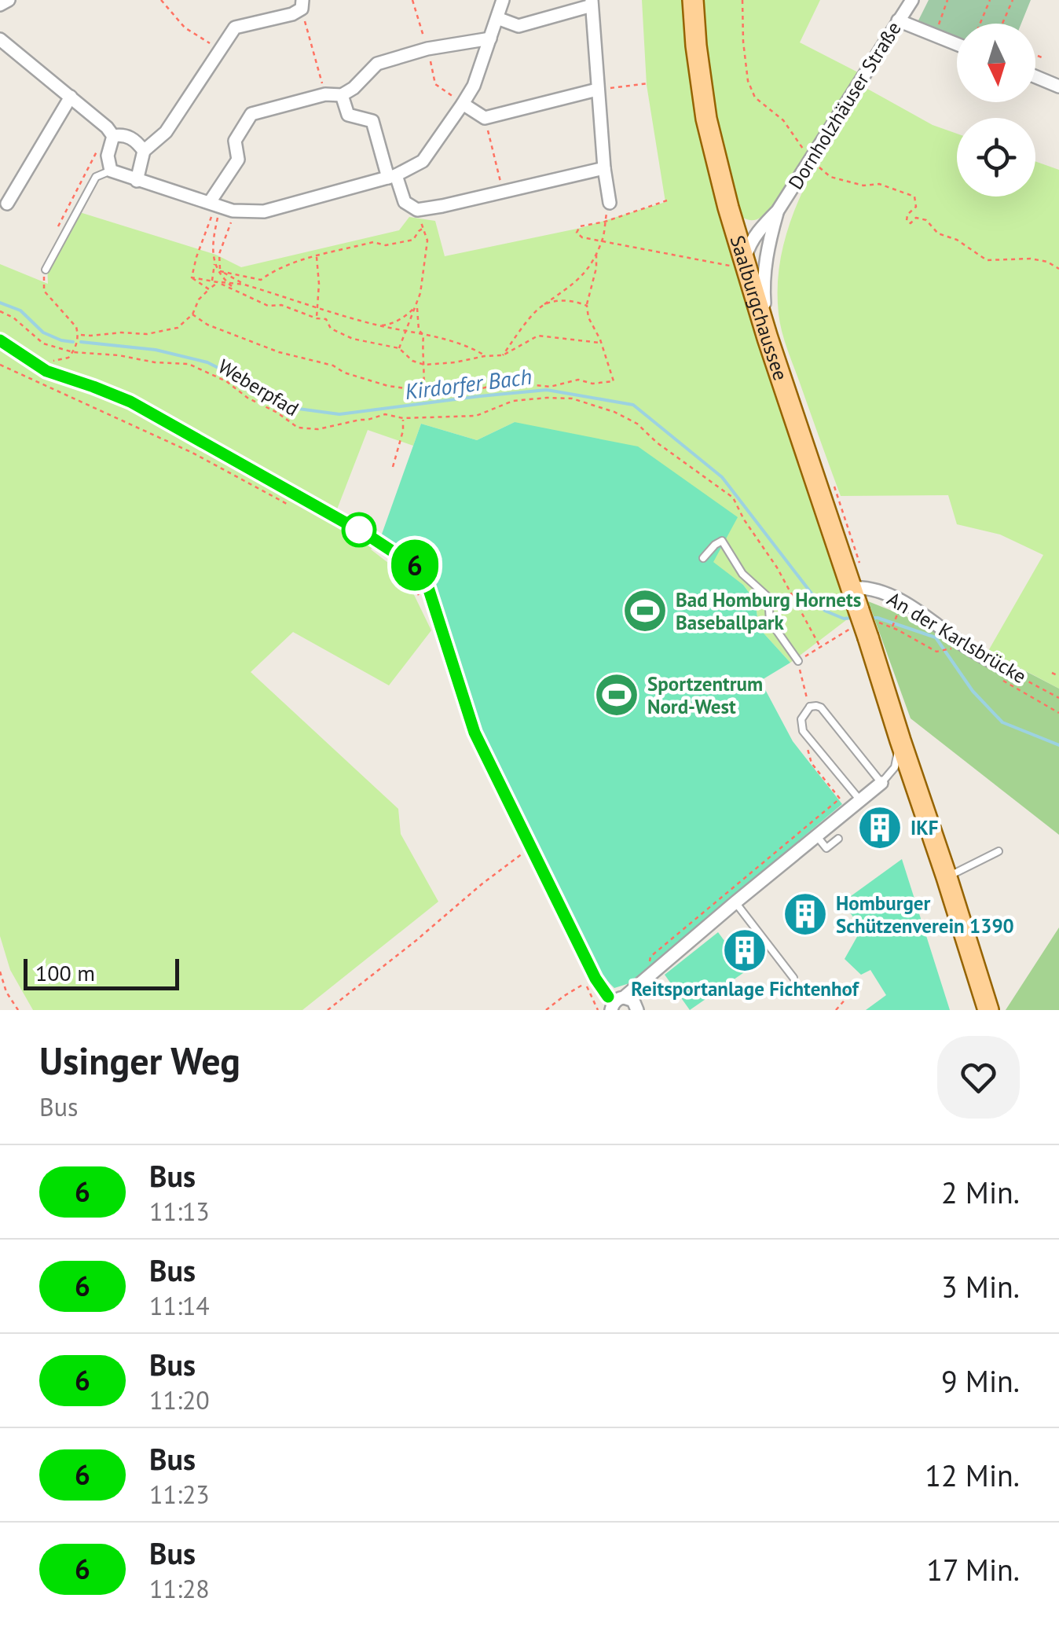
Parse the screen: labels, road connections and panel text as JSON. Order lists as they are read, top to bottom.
{
  "streets": {
    "main road": ["Saalburgchaussee"],
    "street": ["Dornholzhäuser Straße", "An der Karlsbrücke"],
    "path": ["Weberpfad"]
  },
  "crossings": [
    ["Dornholzhäuser Straße", "Saalburgchaussee"],
    ["Saalburgchaussee", "An der Karlsbrücke"]
  ],
  "water": ["Kirdorfer Bach"],
  "places": {
    "sports": ["Bad Homburg Hornets Baseballpark", "Sportzentrum Nord-West"],
    "building": ["IKF", "Homburger Schützenverein 1390", "Reitsportanlage Fichtenhof"]
  },
  "lines": ["bus line 6"],
  "scale_bar": "100 m",
  "north": "bottom",
  "page": {
    "on_map": "6",
    "scale": "100 m",
    "heading": ["Usinger Weg", "Bus"],
    "list": [
      {
        "mark": "6",
        "name": "Bus",
        "note": "11:13",
        "value": "2 Min."
      },
      {
        "mark": "6",
        "name": "Bus",
        "note": "11:14",
        "value": "3 Min."
      },
      {
        "mark": "6",
        "name": "Bus",
        "note": "11:20",
        "value": "9 Min."
      },
      {
        "mark": "6",
        "name": "Bus",
        "note": "11:23",
        "value": "12 Min."
      },
      {
        "mark": "6",
        "name": "Bus",
        "note": "11:28",
        "value": "17 Min."
      }
    ]
  }
}
